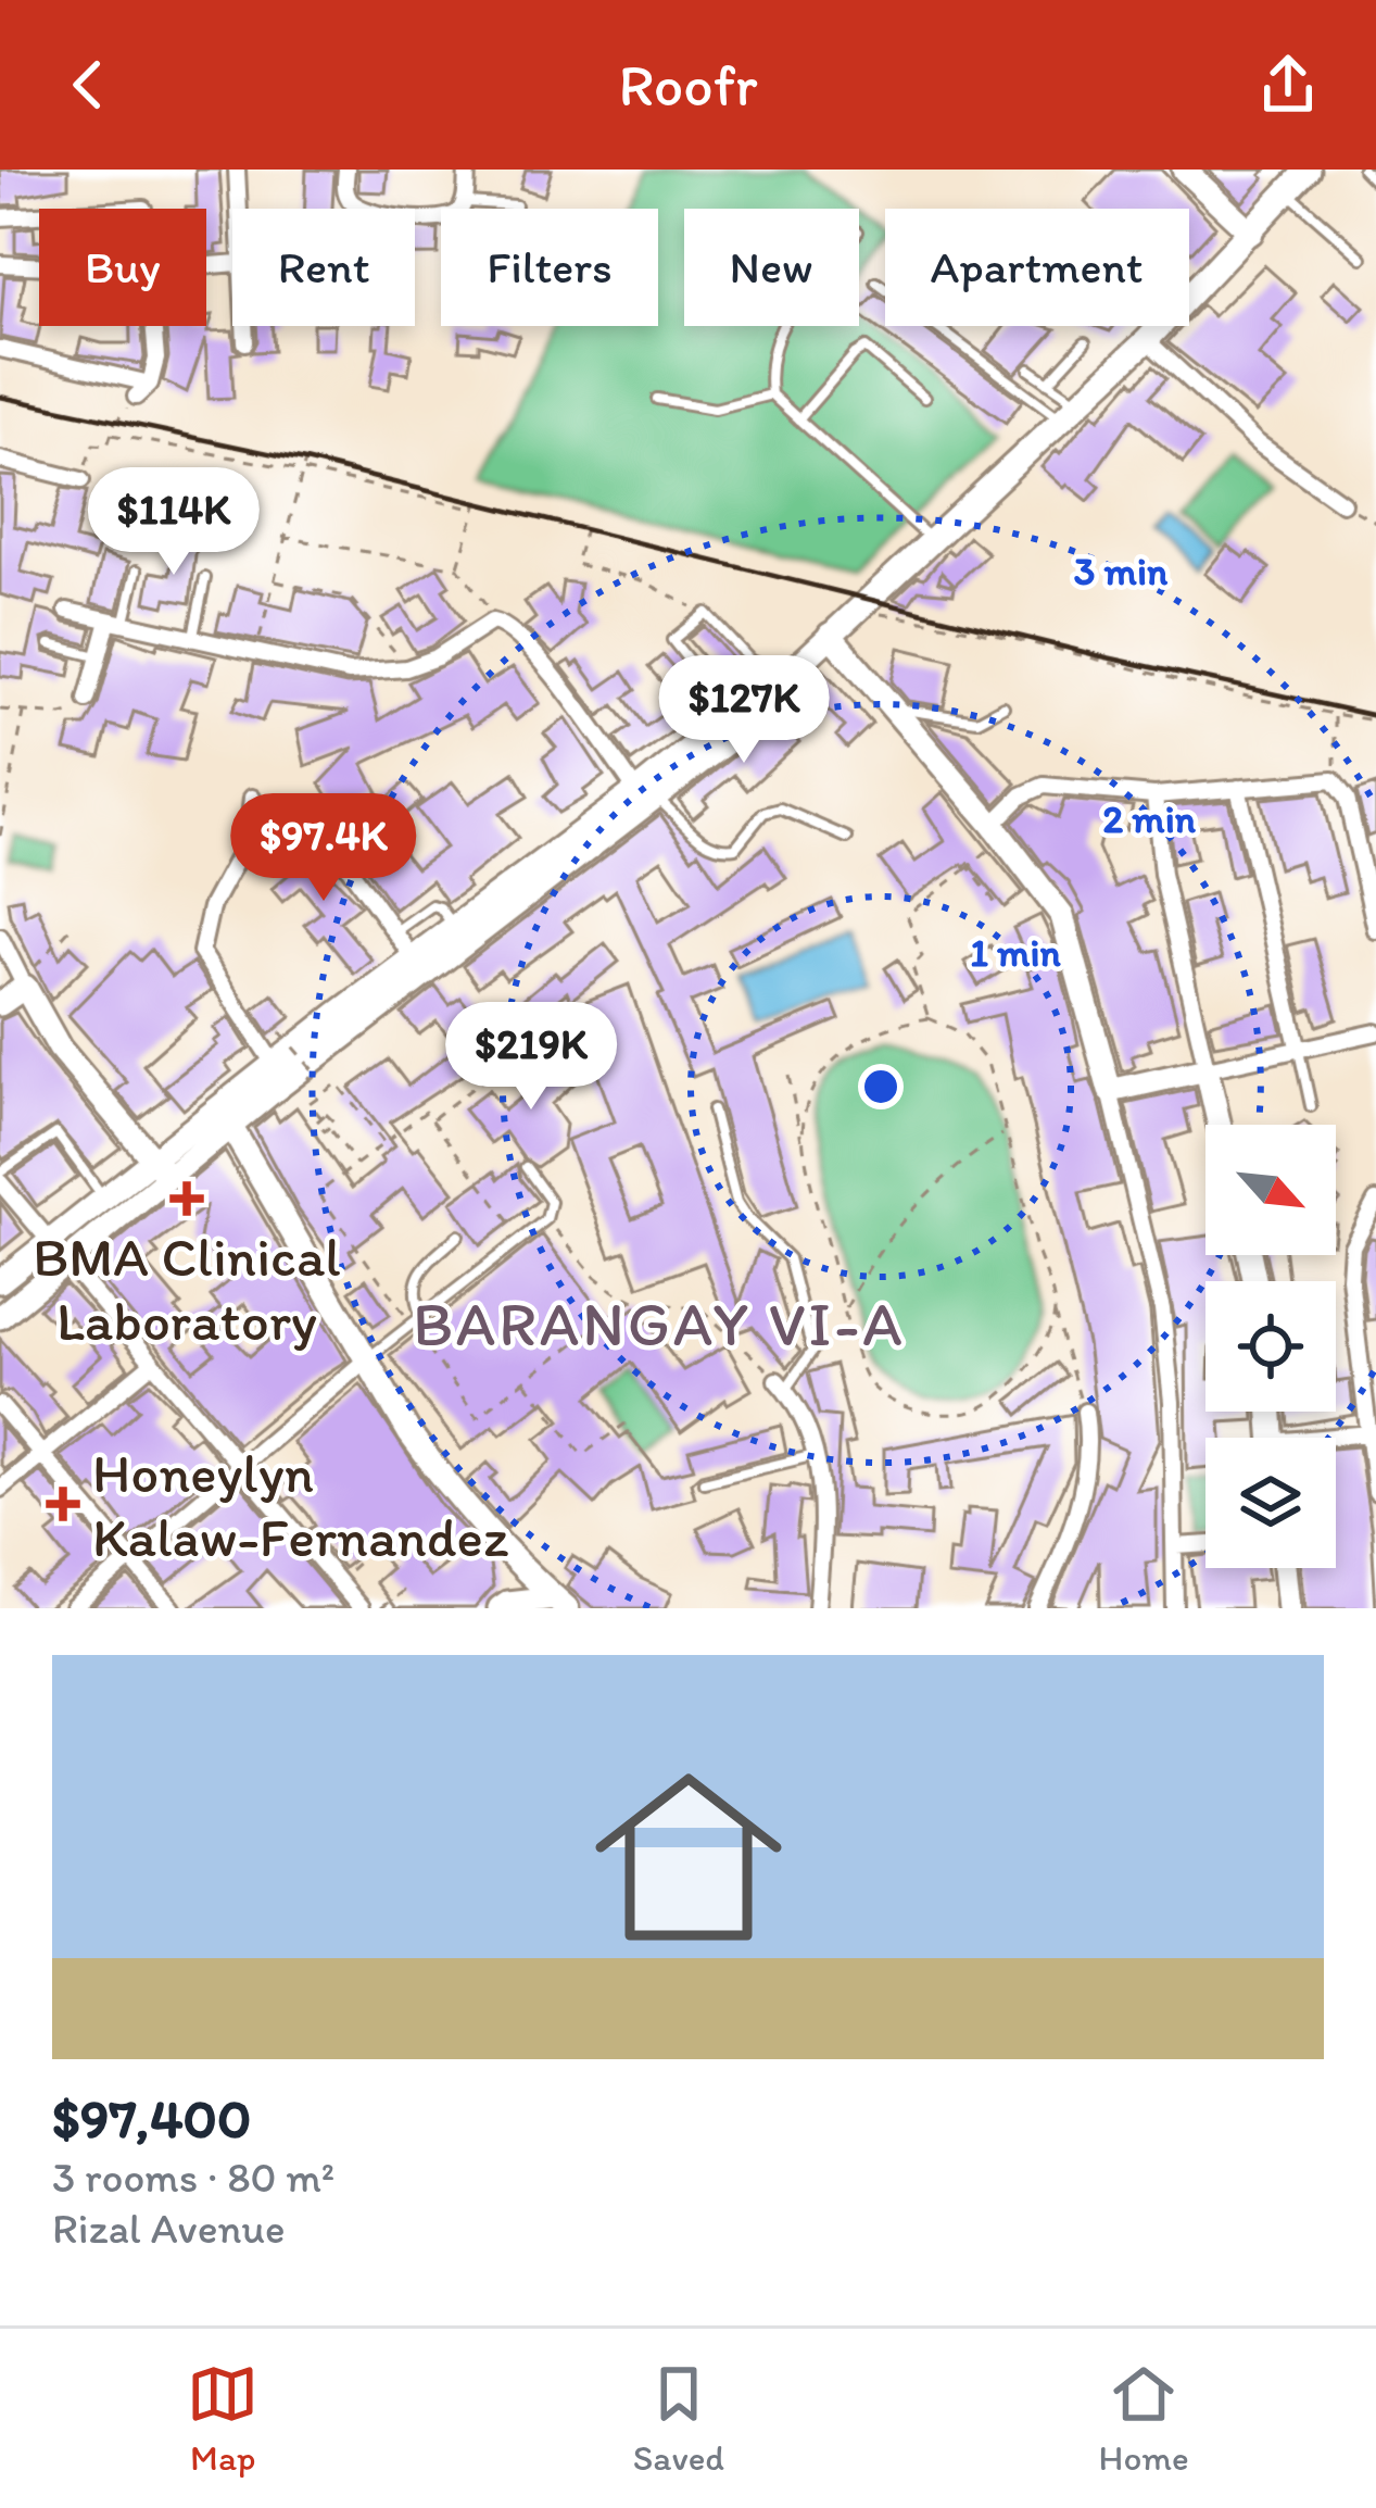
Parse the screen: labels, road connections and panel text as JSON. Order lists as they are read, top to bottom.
{
  "districts": ["BARANGAY VI-A"],
  "places": {
    "health": ["BMA Clinical Laboratory", "Honeylyn Kalaw-Fernandez"]
  },
  "north": "bottom right",
  "page": {
    "header": "Roofr",
    "chip": [
      "Buy",
      "Rent",
      "Filters",
      "New",
      "Apartment"
    ],
    "price": [
      "$114K",
      "$127K",
      "$97.4K",
      "$219K"
    ],
    "list": [
      {
        "name": "$97,400",
        "note": "3 rooms · 80 m² · Rizal Avenue"
      }
    ],
    "tabs": ["Map", "Saved", "Home"]
  },
  "rings": ["3 min", "2 min", "1 min"]
}
